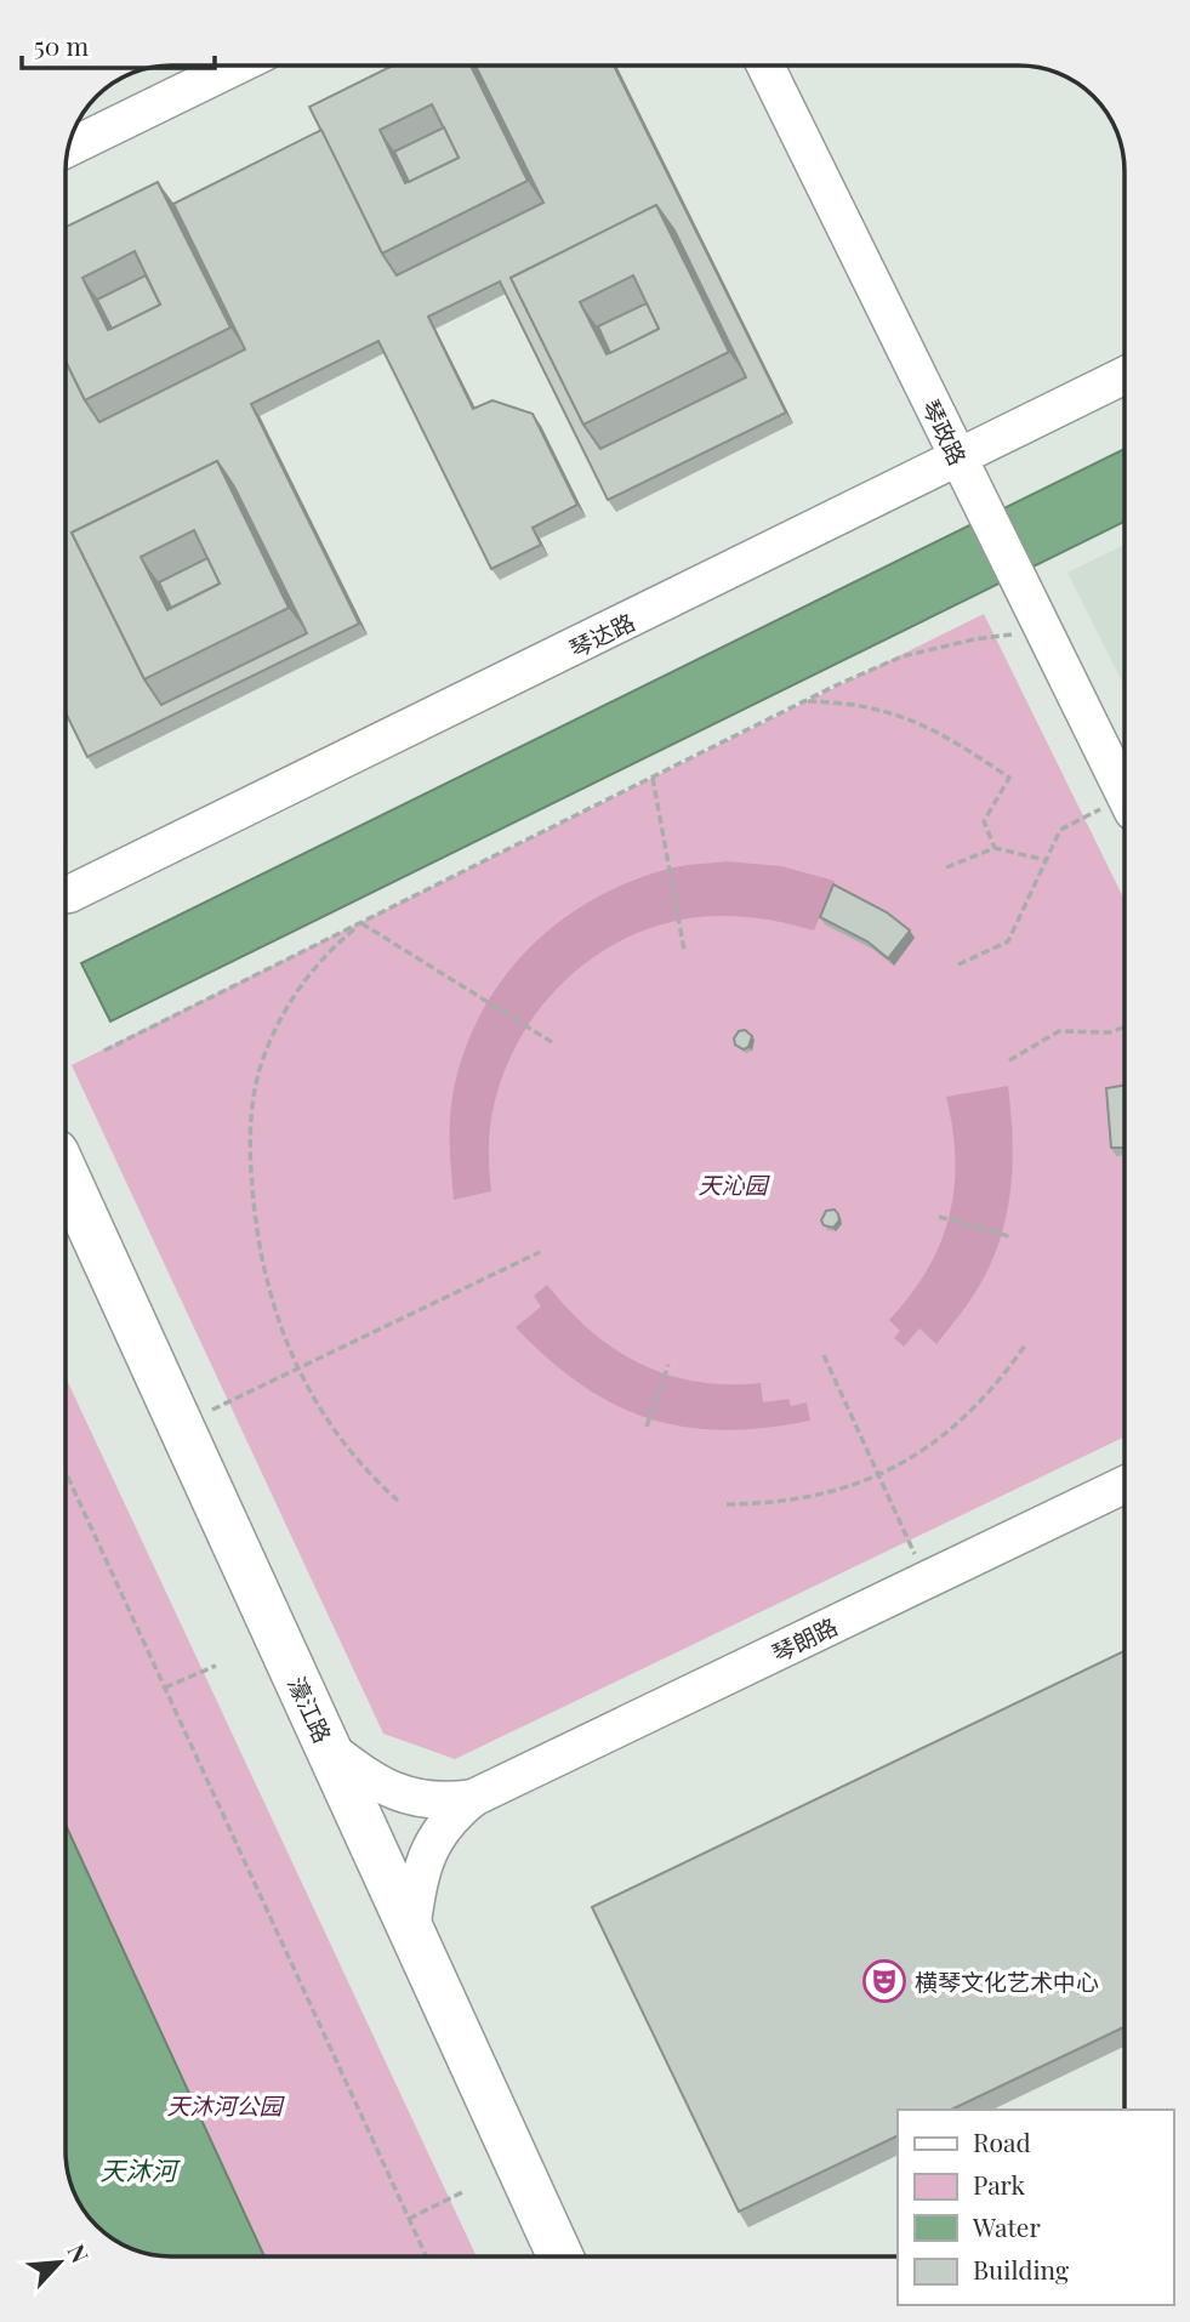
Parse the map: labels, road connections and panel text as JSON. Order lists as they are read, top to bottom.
{
  "streets": {
    "main road": ["濠江路"],
    "street": ["琴政路", "琴达路", "琴朗路"]
  },
  "crossings": [
    ["琴政路", "琴达路"]
  ],
  "water": ["天沐河"],
  "parks": ["天沁园", "天沐河公园"],
  "places": {
    "theatre": ["横琴文化艺术中心"]
  },
  "legend": [
    "Road",
    "Park",
    "Water",
    "Building"
  ],
  "scale_bar": "50 m",
  "north": "top right"
}
